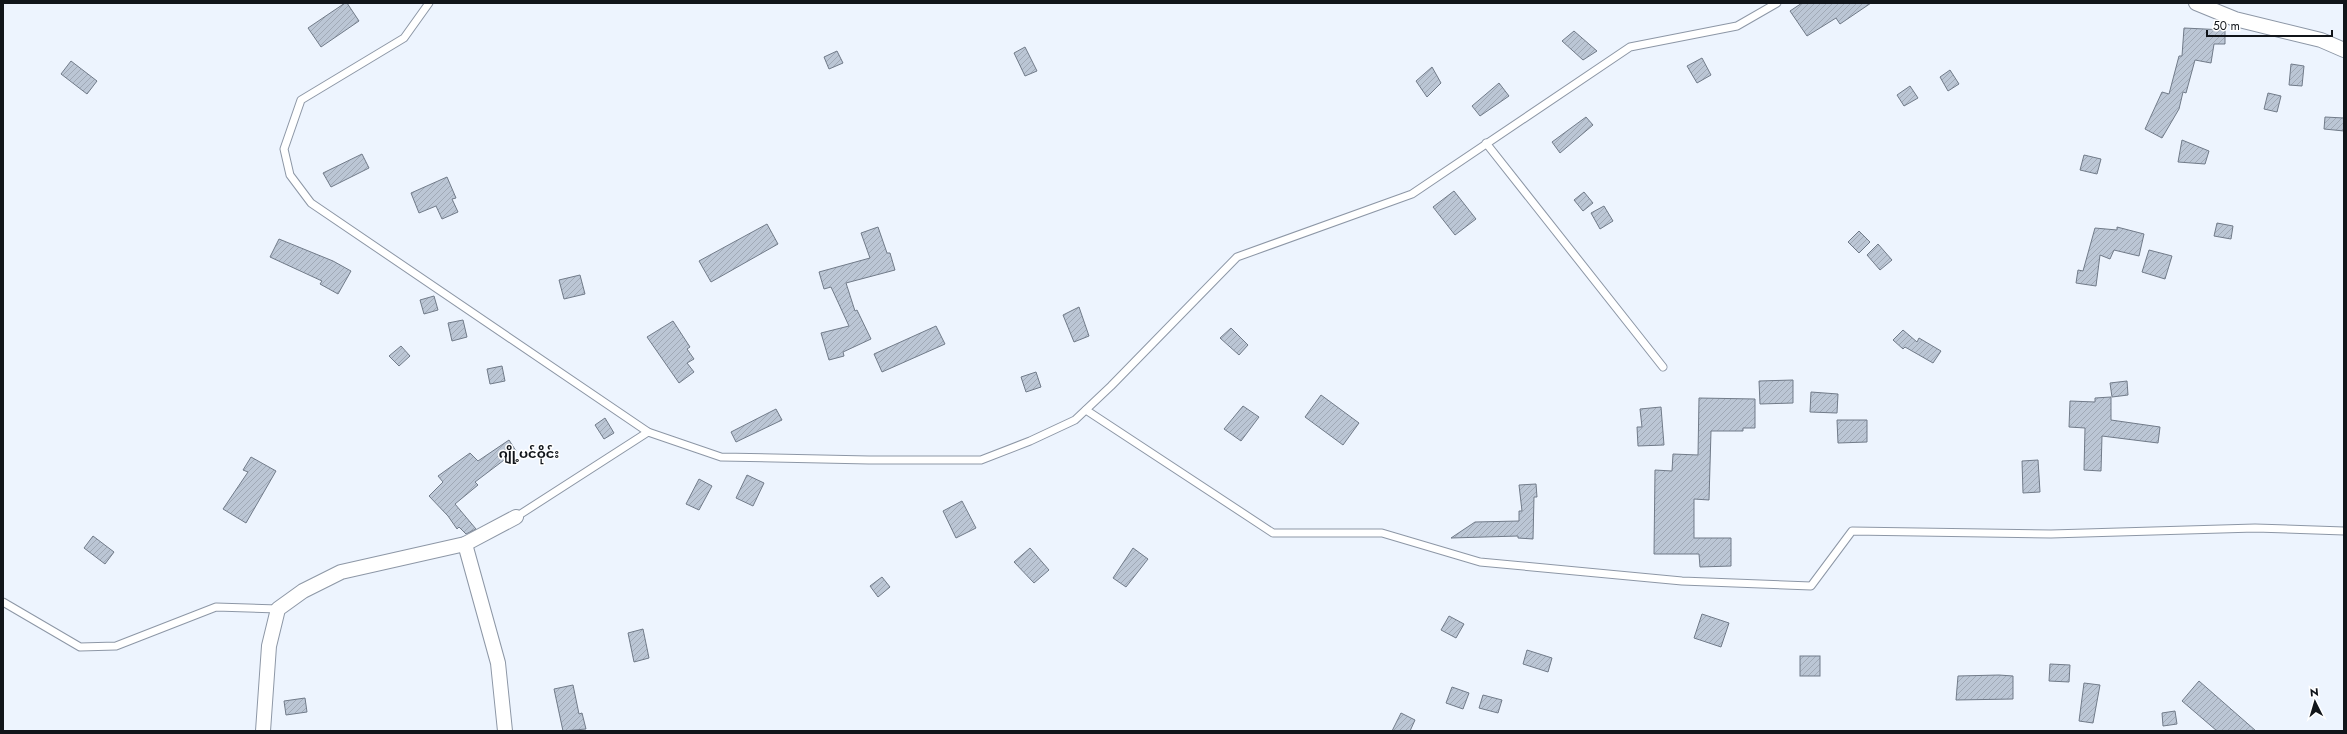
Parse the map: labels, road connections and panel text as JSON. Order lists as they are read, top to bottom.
{
  "districts": ["ဂျို့ပင်ဝိုင်း"],
  "scale_bar": "50 m",
  "north": "top"
}
